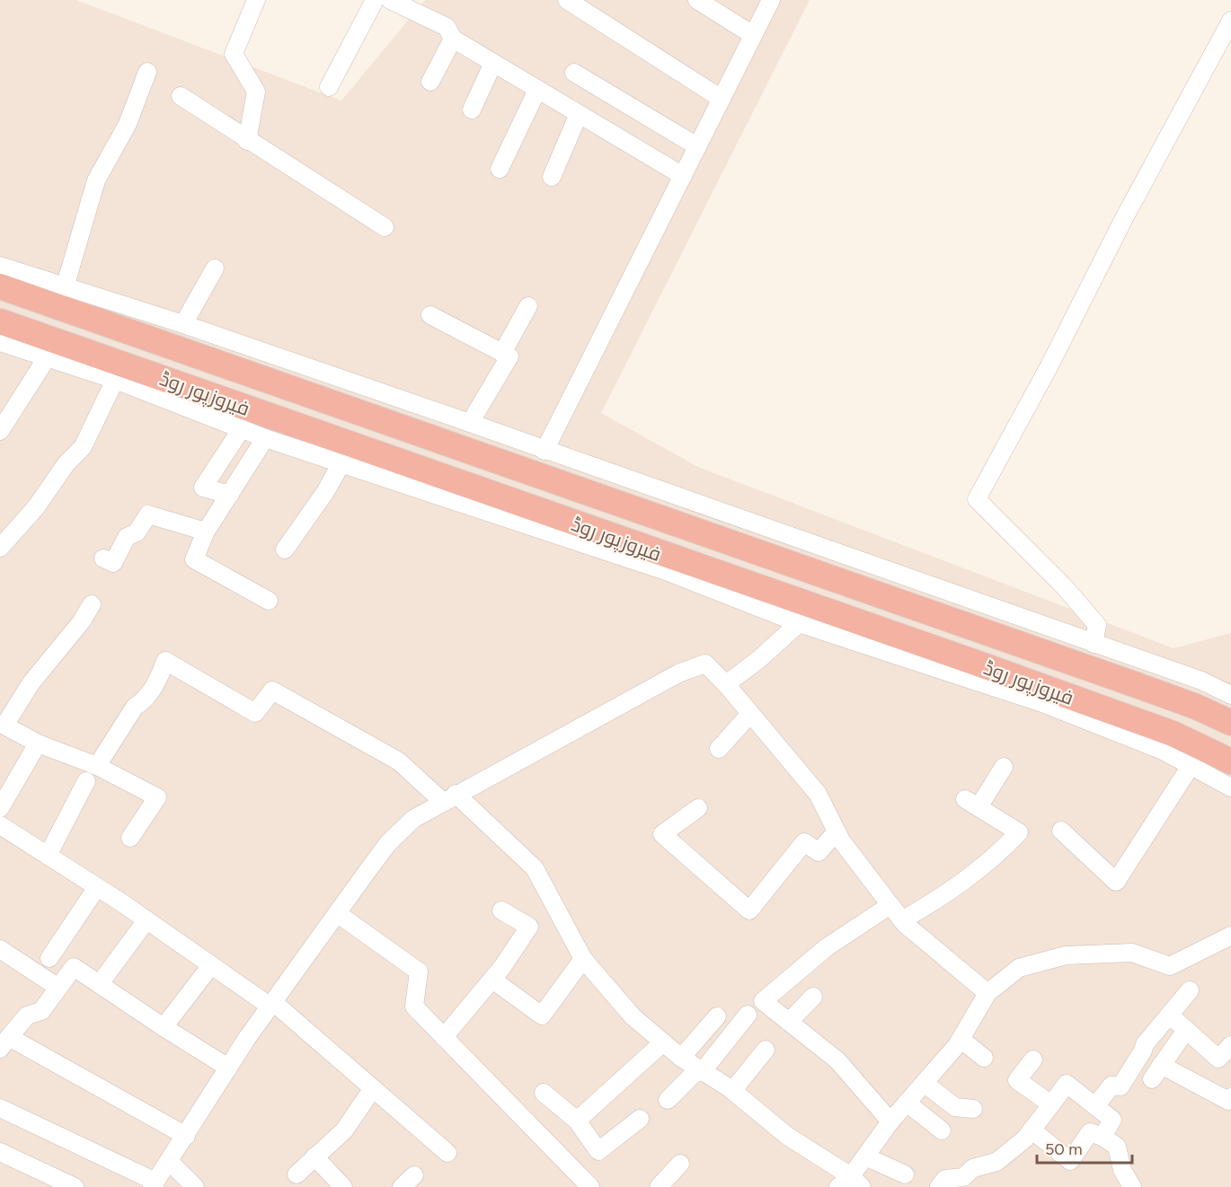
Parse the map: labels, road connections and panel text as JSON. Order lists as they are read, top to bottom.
{
  "streets": {
    "highway": ["فیروزپور روڈ"]
  },
  "scale_bar": "50 m"
}
